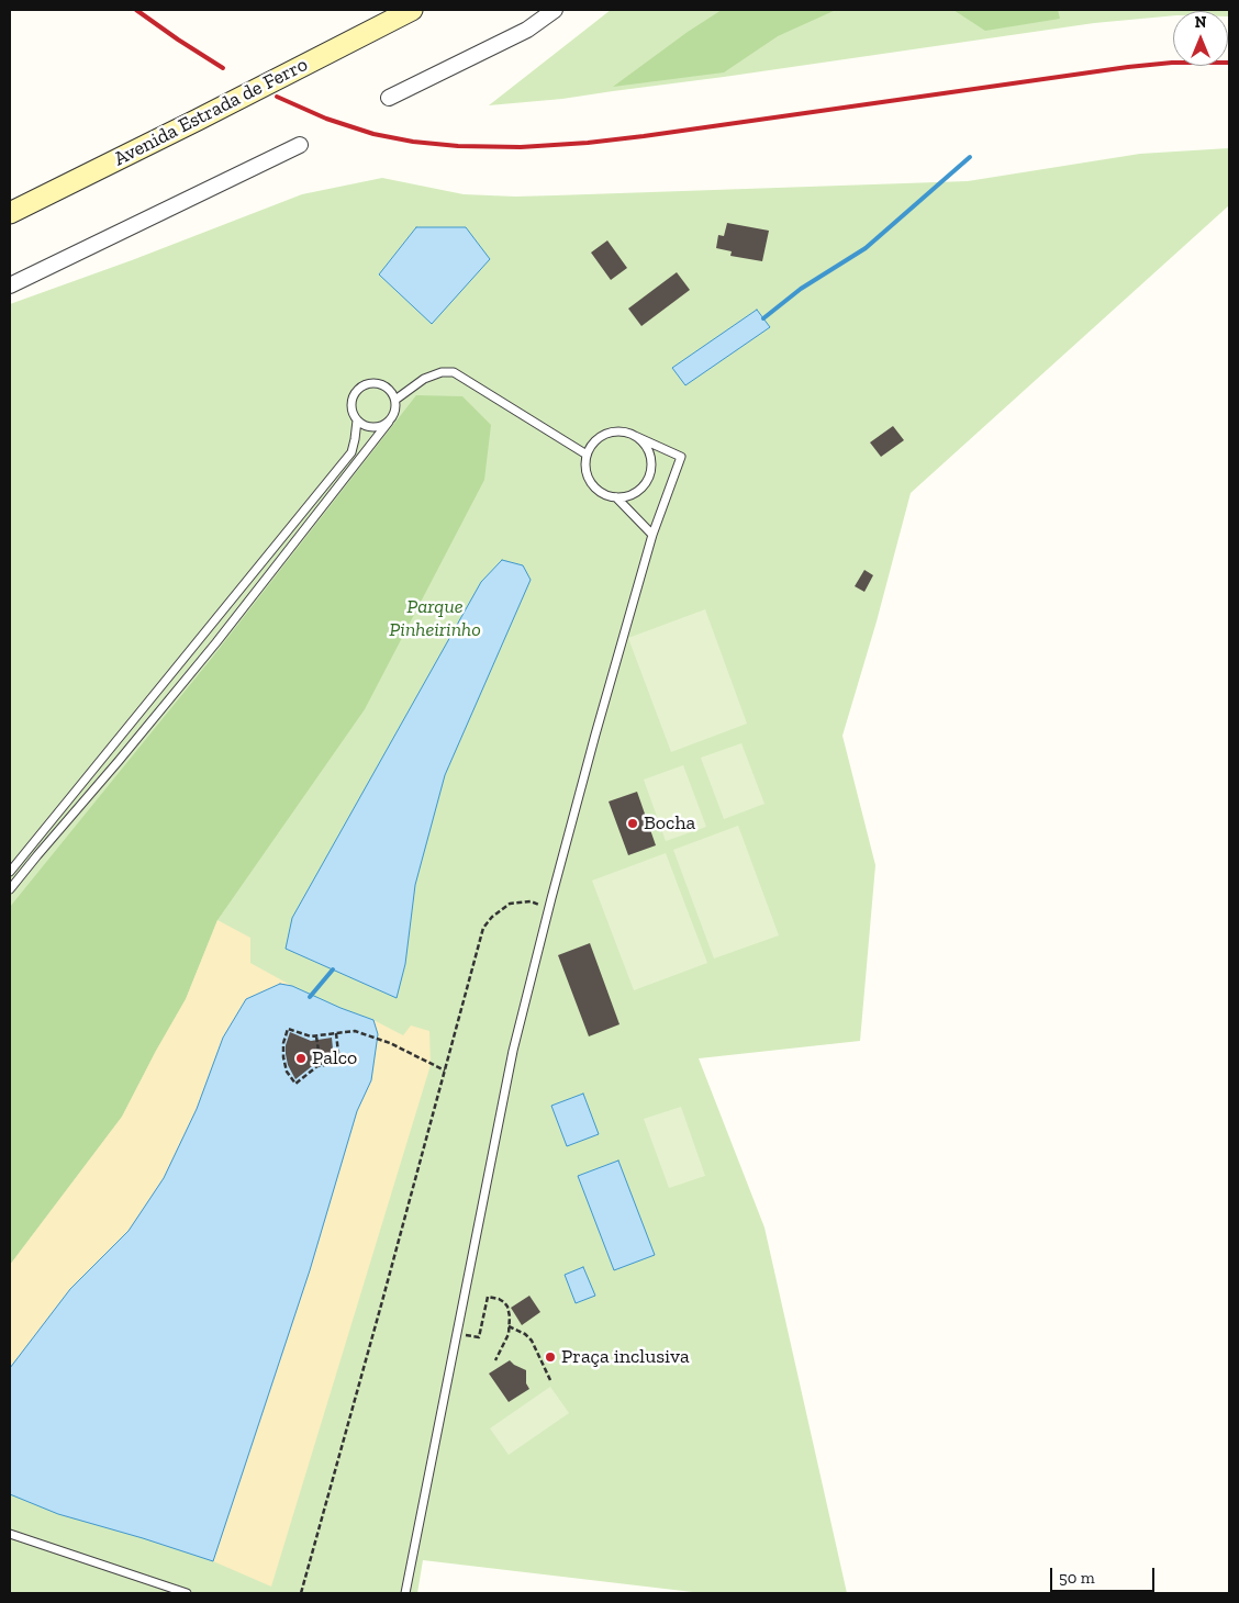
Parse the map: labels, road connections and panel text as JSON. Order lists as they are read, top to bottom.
{
  "streets": {
    "main road": ["Avenida Estrada de Ferro"]
  },
  "parks": ["Parque Pinheirinho"],
  "places": ["Bocha", "Palco", "Praça inclusiva"],
  "scale_bar": "50 m",
  "north": "top"
}
